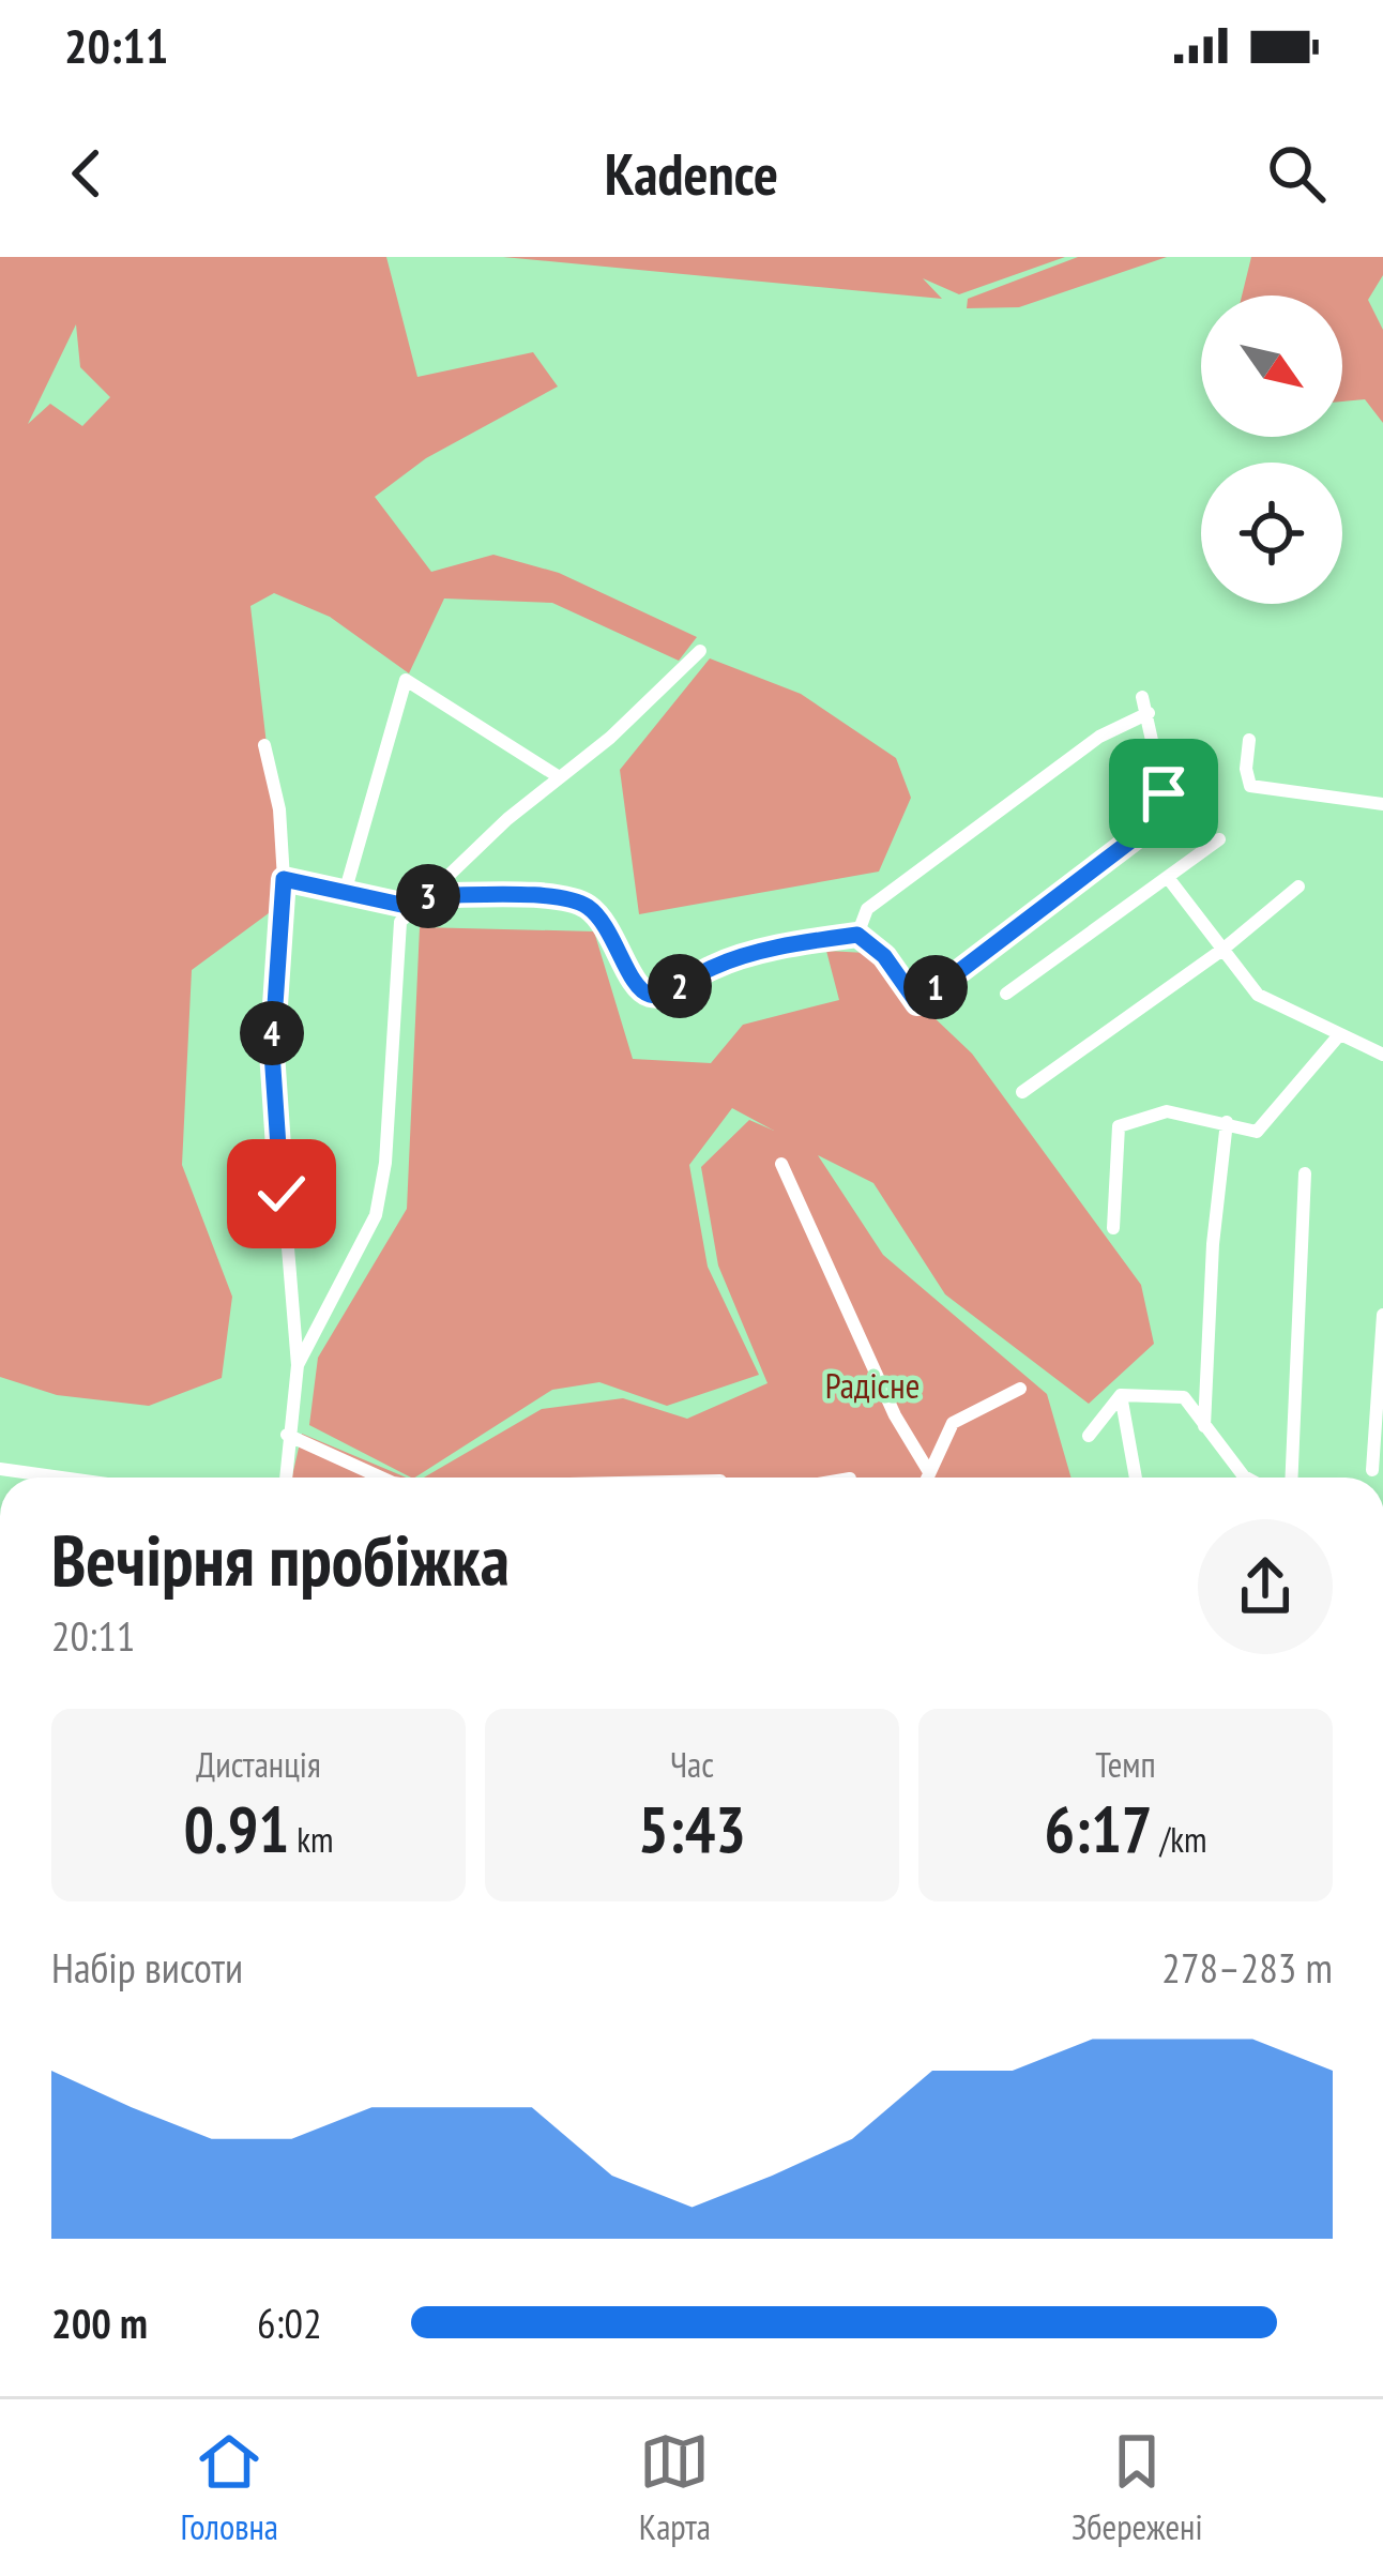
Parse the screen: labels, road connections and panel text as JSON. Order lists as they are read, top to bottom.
{
  "parks": ["Радісне"],
  "north": "bottom right",
  "page": {
    "status": "20:11",
    "header": "Kadence",
    "pins": [
      "3",
      "2",
      "1",
      "4"
    ],
    "heading": ["Вечірня пробіжка", "20:11"],
    "stats": [
      ["Дистанція", "0.91 km"],
      ["Час", "5:43"],
      ["Темп", "6:17 /km"]
    ],
    "chart": ["Набір висоти", "278–283 m"],
    "list": [
      {
        "name": "200 m",
        "note": "6:02"
      }
    ],
    "tabs": ["Головна", "Карта", "Збережені"]
  }
}
